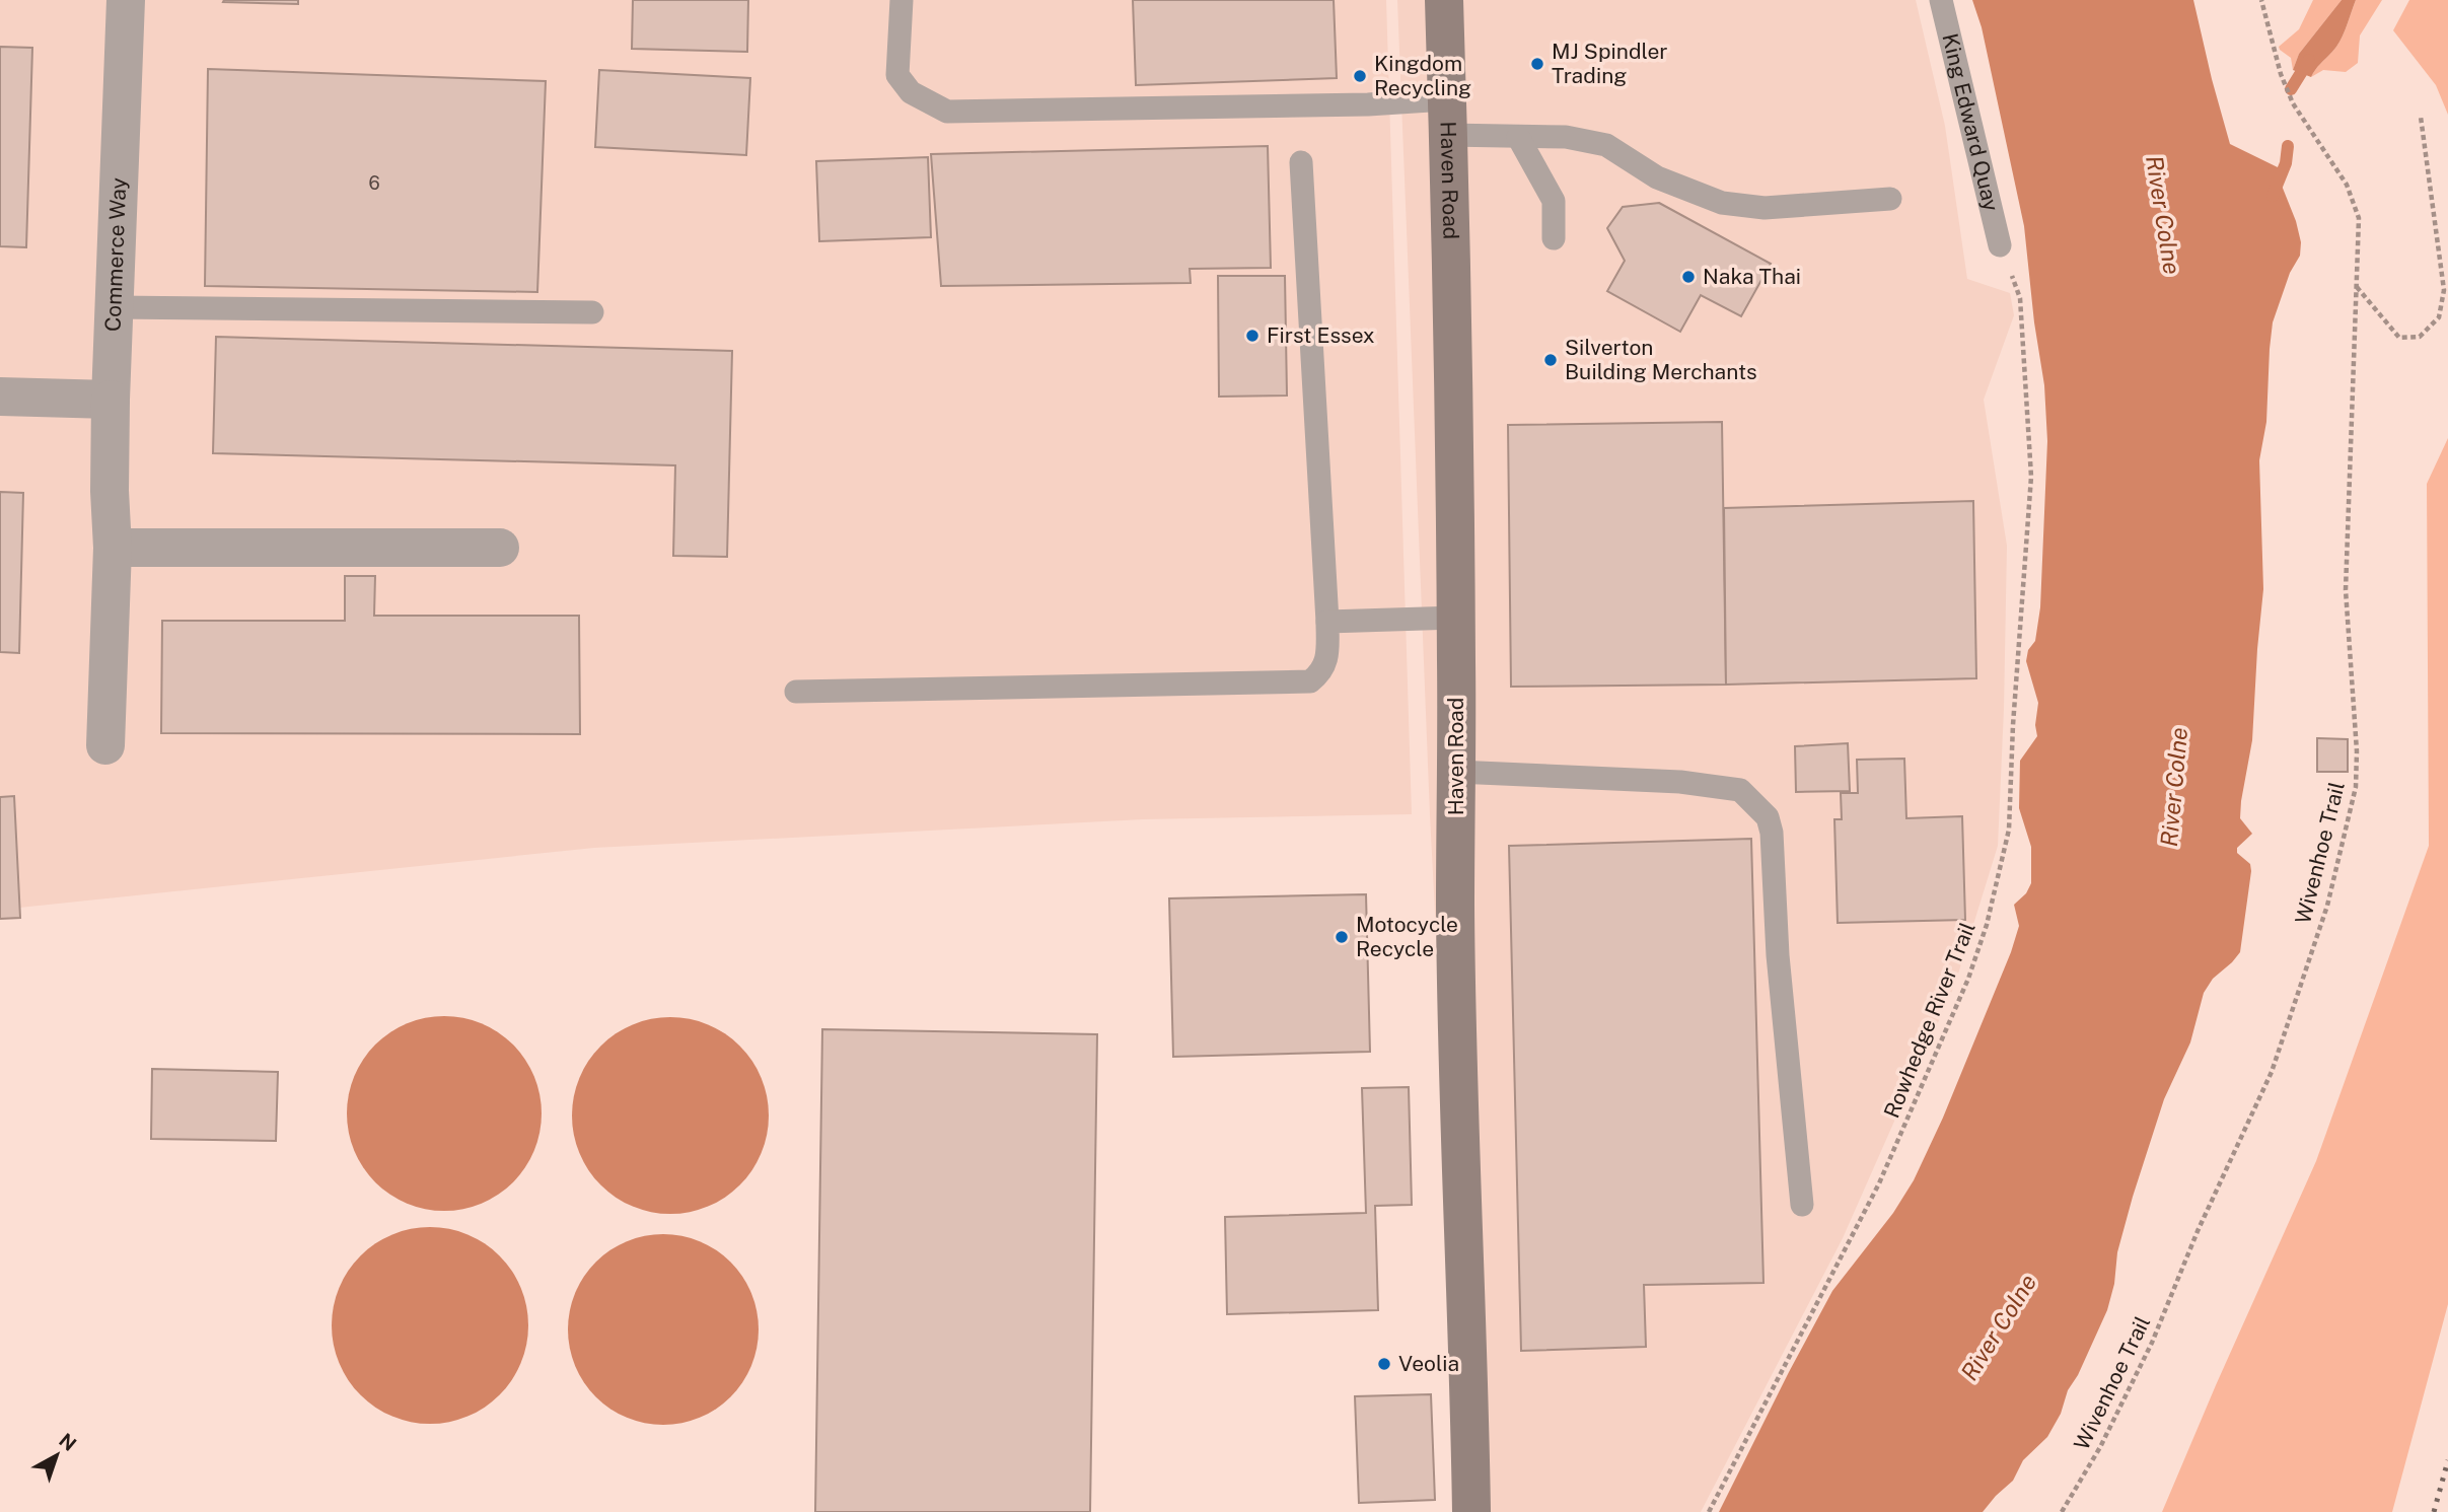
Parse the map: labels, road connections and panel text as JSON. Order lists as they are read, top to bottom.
{
  "streets": {
    "street": ["Haven Road", "Commerce Way"],
    "lane": ["King Edward Quay"],
    "path": ["Wivenhoe Trail", "Rowhedge River Trail"]
  },
  "crossings": [
    ["King Edward Quay", "Rowhedge River Trail"]
  ],
  "water": ["River Colne"],
  "places": [
    "MJ Spindler Trading",
    "Kingdom Recycling",
    "Naka Thai",
    "First Essex",
    "Silverton Building Merchants",
    "Motocycle Recycle",
    "Veolia"
  ],
  "house_numbers": ["6"],
  "north": "top right"
}
